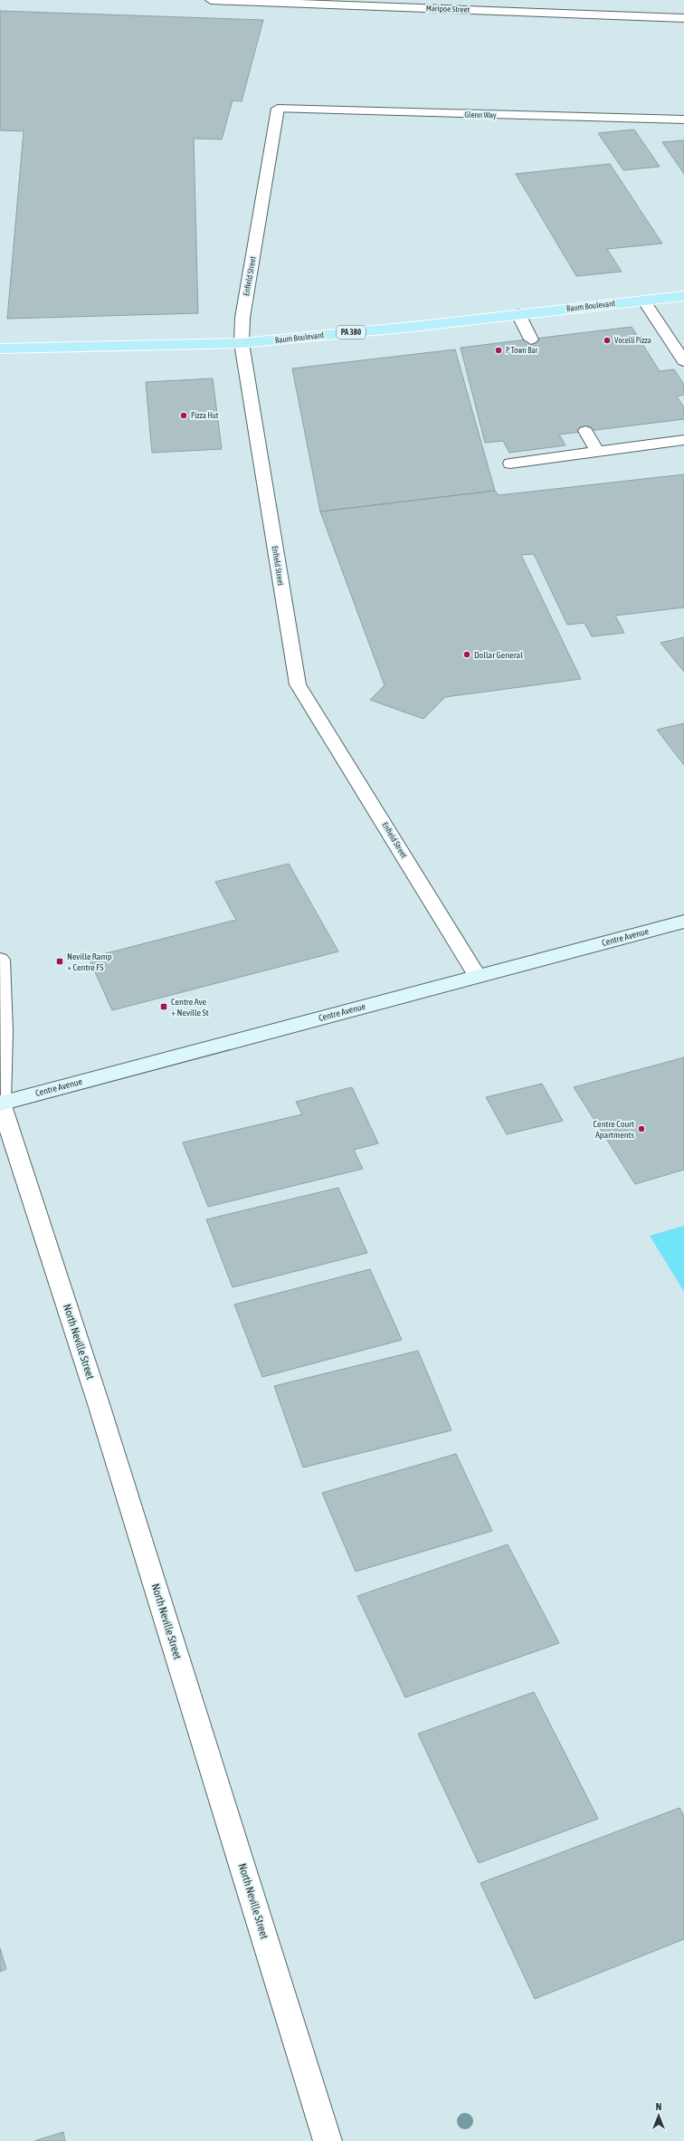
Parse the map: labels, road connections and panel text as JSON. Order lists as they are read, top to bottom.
{
  "streets": {
    "main road": ["Baum Boulevard", "PA 380", "Centre Avenue"],
    "street": [
      "Maripoe Street",
      "Glenn Way",
      "Enfield Street",
      "North Neville Street"
    ]
  },
  "crossings": [
    ["Glenn Way", "Enfield Street"],
    ["Enfield Street", "Baum Boulevard"],
    ["Enfield Street", "Centre Avenue"],
    ["Centre Avenue", "North Neville Street"]
  ],
  "places": {
    "other": [
      "Vocelli Pizza",
      "P Town Bar",
      "Pizza Hut",
      "Dollar General",
      "Centre Court Apartments"
    ],
    "transit": ["Neville Ramp + Centre FS", "Centre Ave + Neville St"]
  },
  "north": "top"
}
